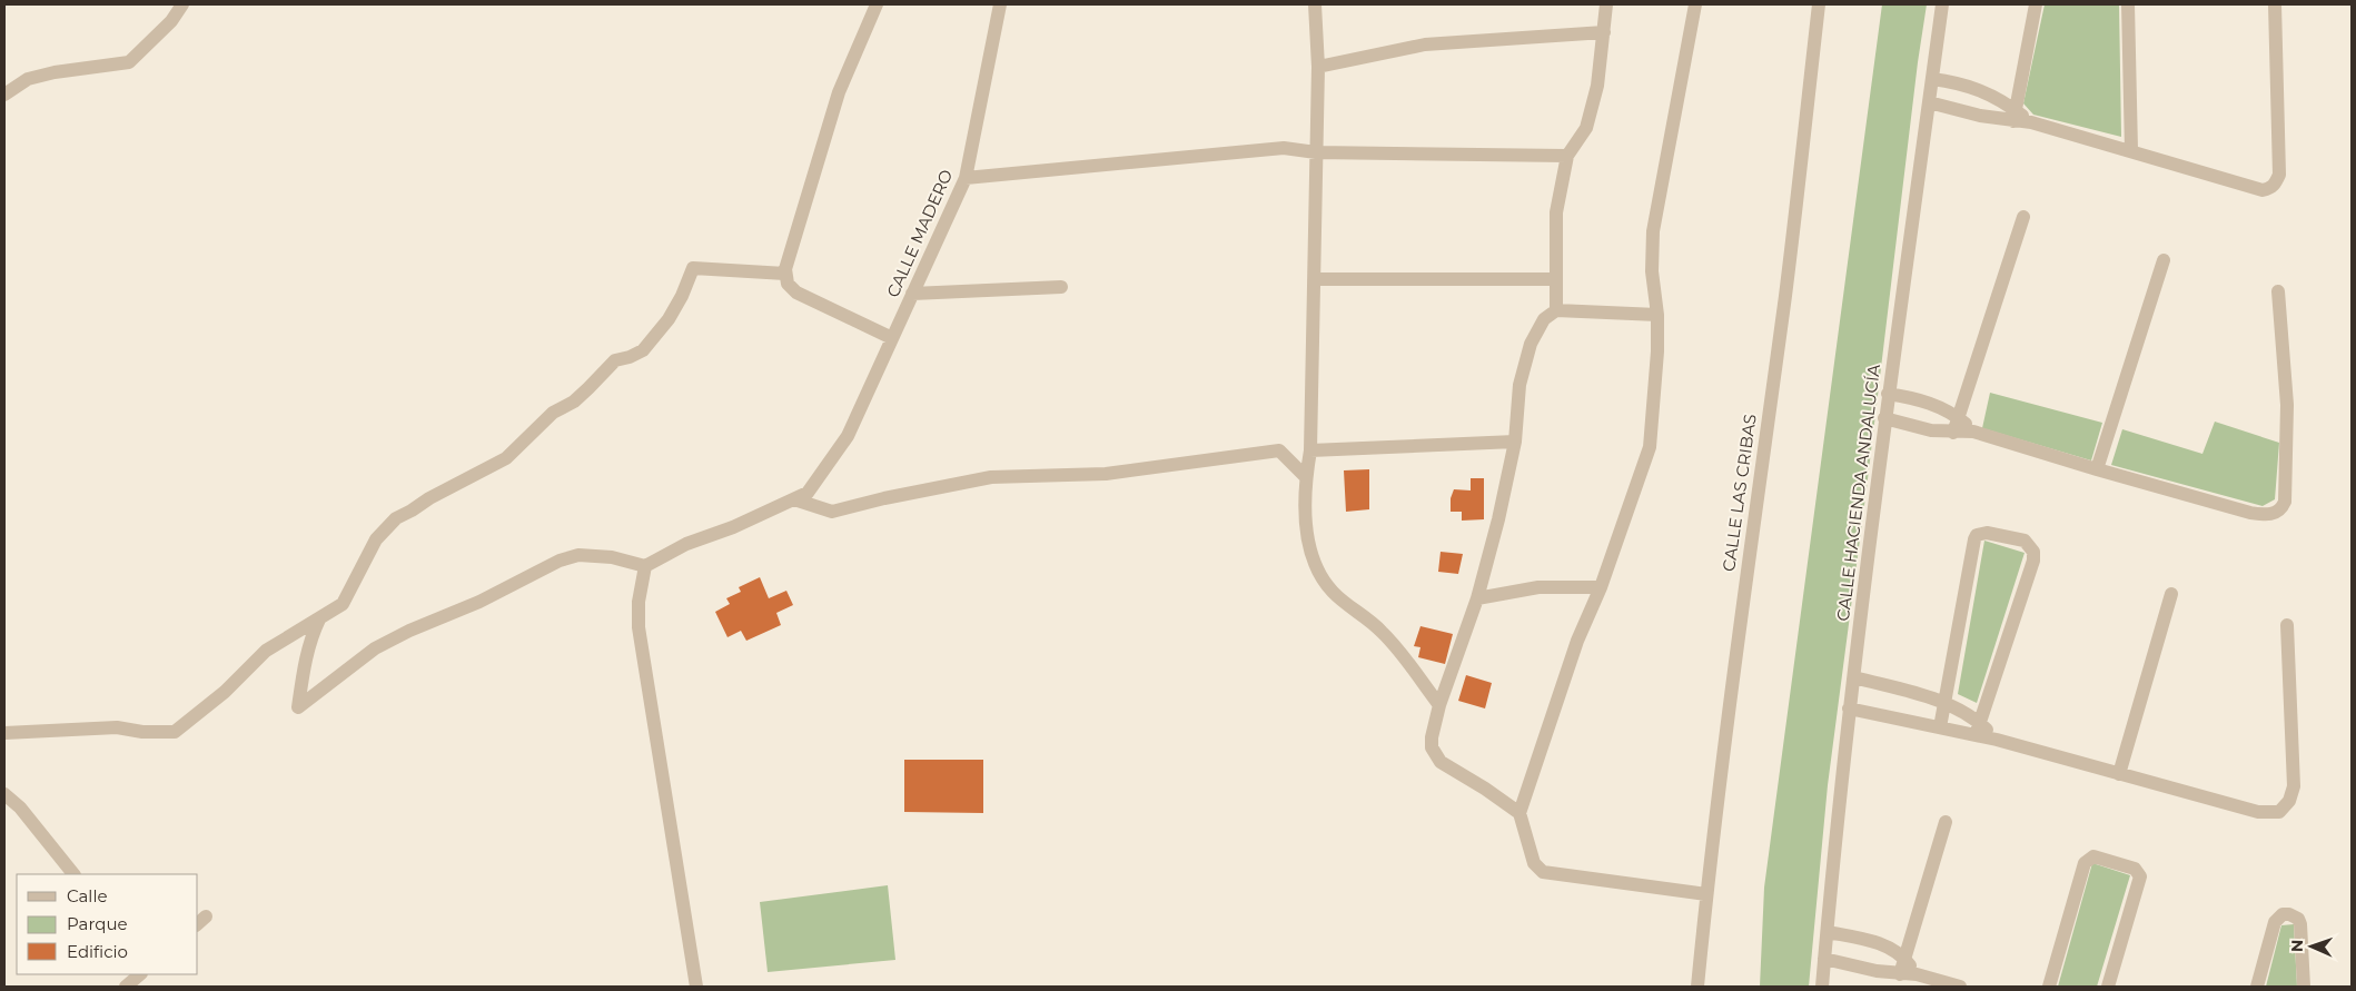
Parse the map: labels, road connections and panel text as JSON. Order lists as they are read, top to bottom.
{
  "streets": {
    "street": ["CALLE MADERO", "CALLE LAS CRIBAS", "CALLE HACIENDA ANDALUCÍA"]
  },
  "legend": ["Calle", "Parque", "Edificio"],
  "north": "left"
}
